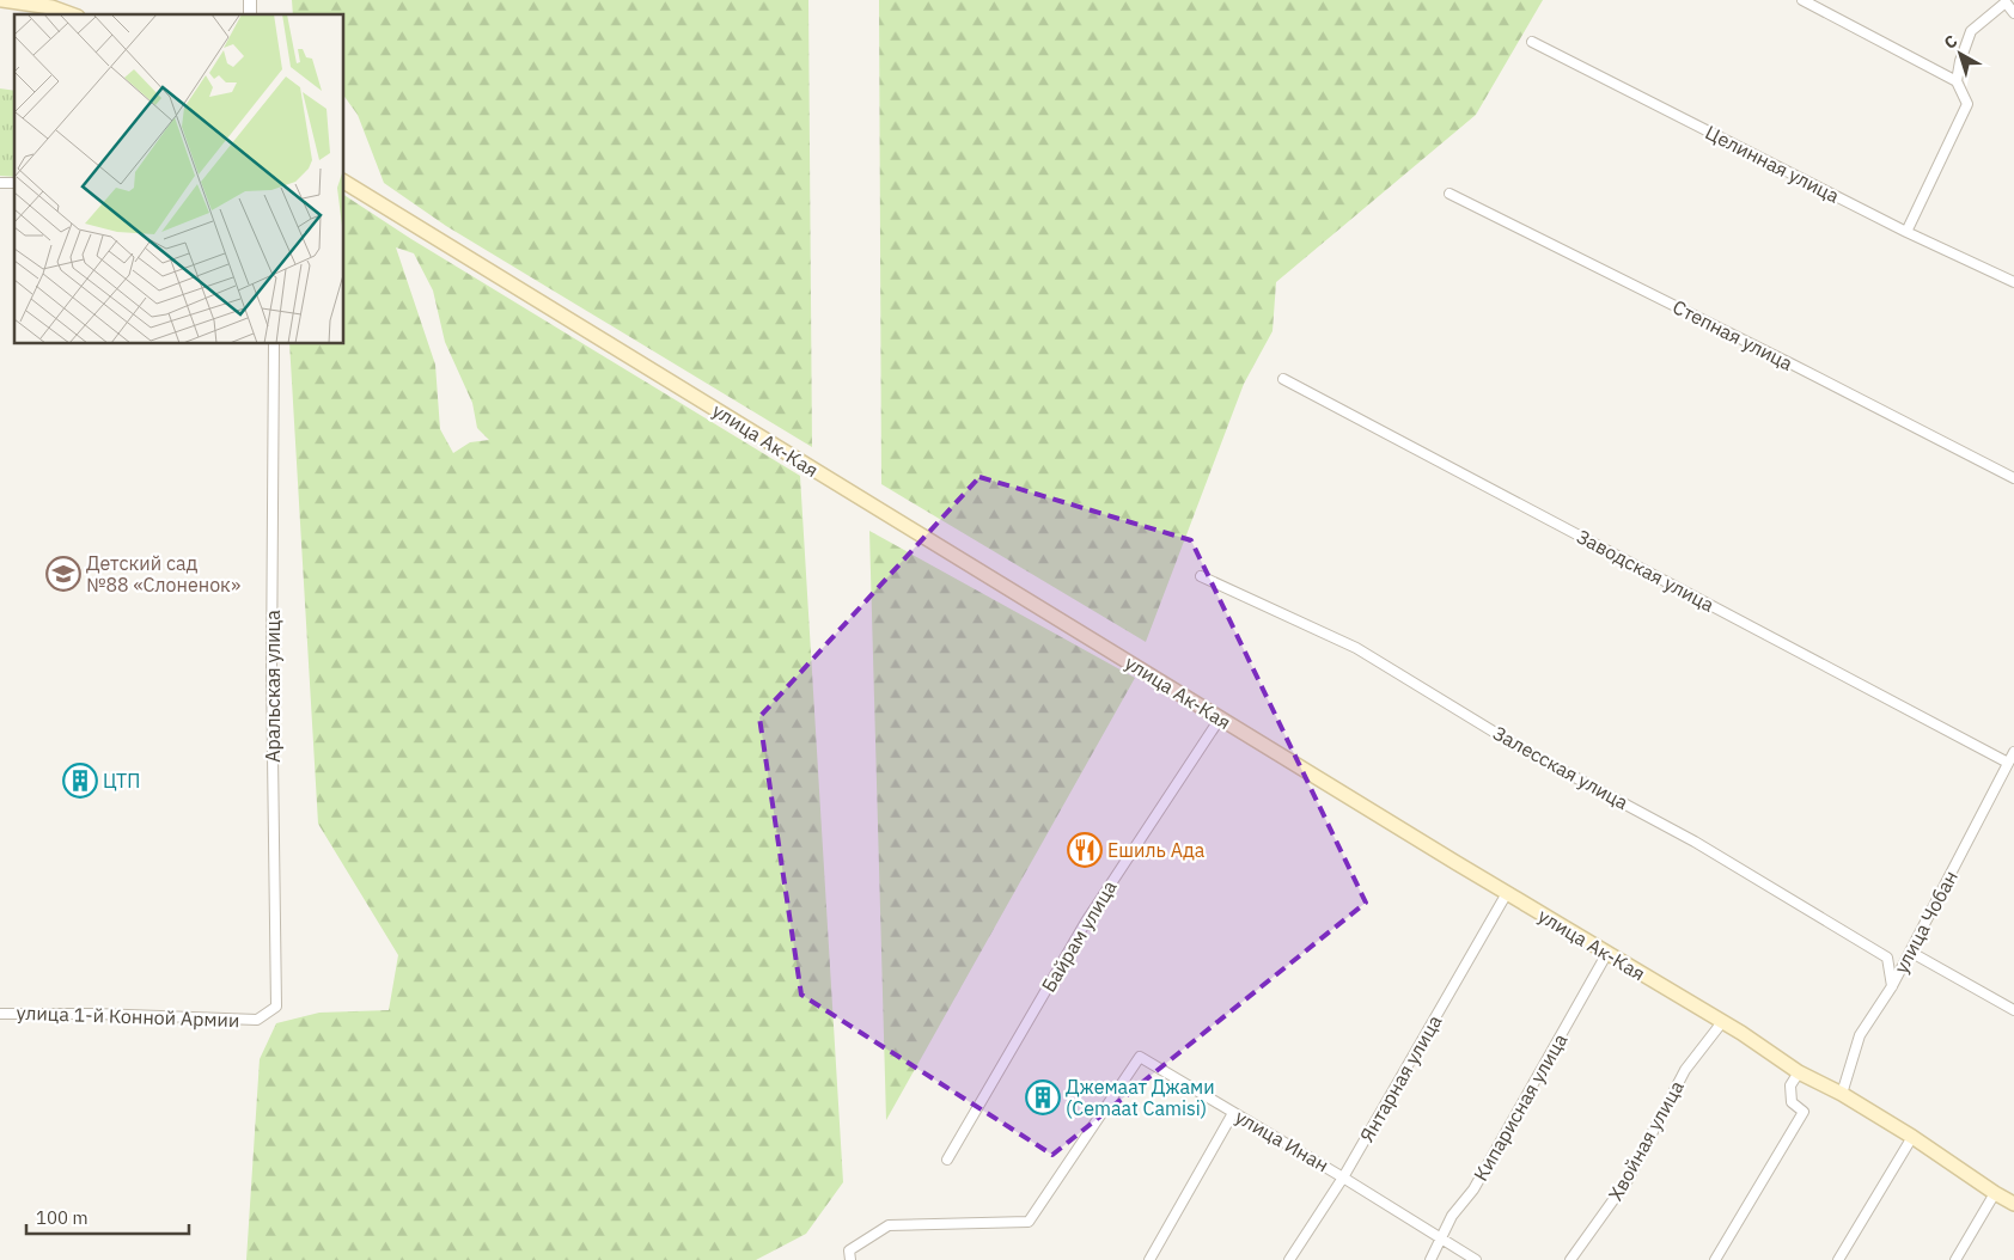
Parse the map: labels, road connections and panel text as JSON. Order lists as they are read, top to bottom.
{
  "streets": {
    "main road": ["улица Ак-Кая"],
    "street": [
      "Целинная улица",
      "Степная улица",
      "Заводская улица",
      "Аральская улица",
      "Залесская улица",
      "улица Чобан",
      "Байрам улица",
      "улица 1-й Конной Армии",
      "Янтарная улица",
      "Кипарисная улица",
      "улица Инан",
      "Хвойная улица"
    ]
  },
  "crossings": [
    ["улица Ак-Кая", "улица Чобан"],
    ["улица Ак-Кая", "Байрам улица"],
    ["улица Ак-Кая", "Янтарная улица"],
    ["улица Ак-Кая", "Кипарисная улица"],
    ["улица Ак-Кая", "Хвойная улица"],
    ["Заводская улица", "улица Чобан"],
    ["Аральская улица", "улица 1-й Конной Армии"],
    ["Залесская улица", "улица Чобан"],
    ["Янтарная улица", "улица Инан"],
    ["Кипарисная улица", "улица Инан"]
  ],
  "places": {
    "school or university": ["Детский сад №88 «Слоненок»"],
    "building": ["ЦТП", "Джемаат Джами (Cemaat Camisi)"],
    "restaurant": ["Ешиль Ада"]
  },
  "scale_bar": "100 m",
  "north": "top left"
}
